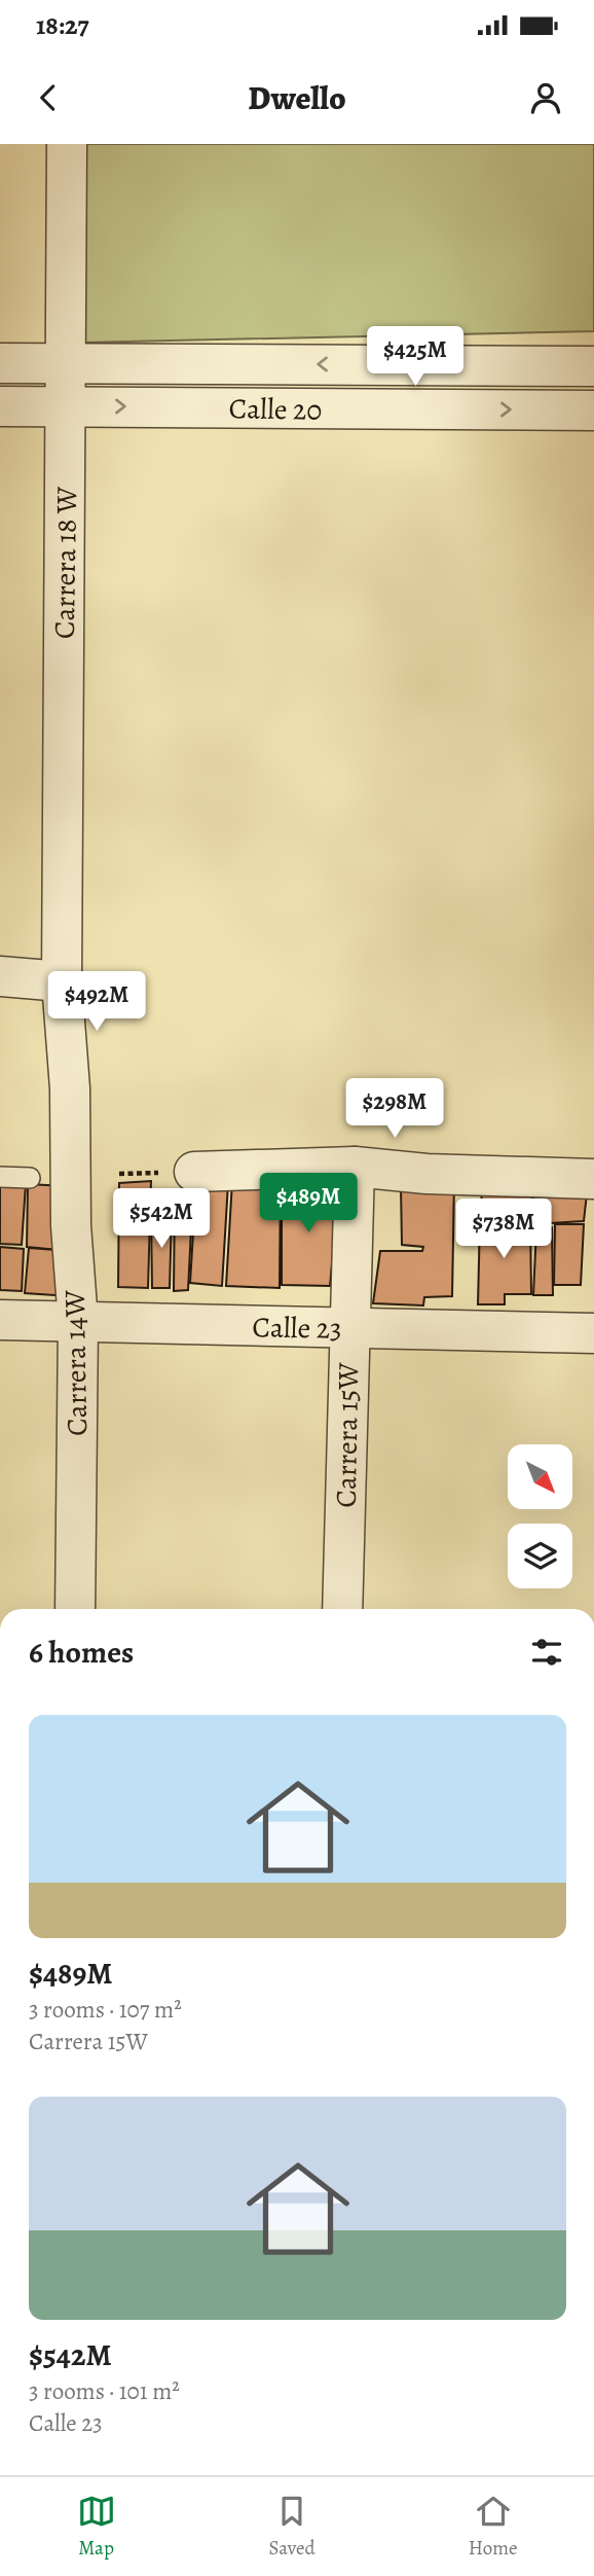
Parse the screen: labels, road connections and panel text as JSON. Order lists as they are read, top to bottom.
{
  "streets": {
    "street": [
      "Calle 20",
      "Carrera 18 W",
      "Calle 23",
      "Carrera 14W",
      "Carrera 15W"
    ]
  },
  "crossings": [
    ["Calle 20", "Carrera 18 W"],
    ["Carrera 18 W", "Carrera 14W"],
    ["Calle 23", "Carrera 14W"],
    ["Calle 23", "Carrera 15W"]
  ],
  "north": "bottom right",
  "page": {
    "status": "18:27",
    "header": "Dwello",
    "price": [
      "$425M",
      "$492M",
      "$298M",
      "$489M",
      "$542M",
      "$738M"
    ],
    "heading": "6 homes",
    "list": [
      {
        "name": "$489M",
        "note": "3 rooms · 107 m² · Carrera 15W"
      },
      {
        "name": "$542M",
        "note": "3 rooms · 101 m² · Calle 23"
      }
    ],
    "tabs": ["Map", "Saved", "Home"]
  }
}
